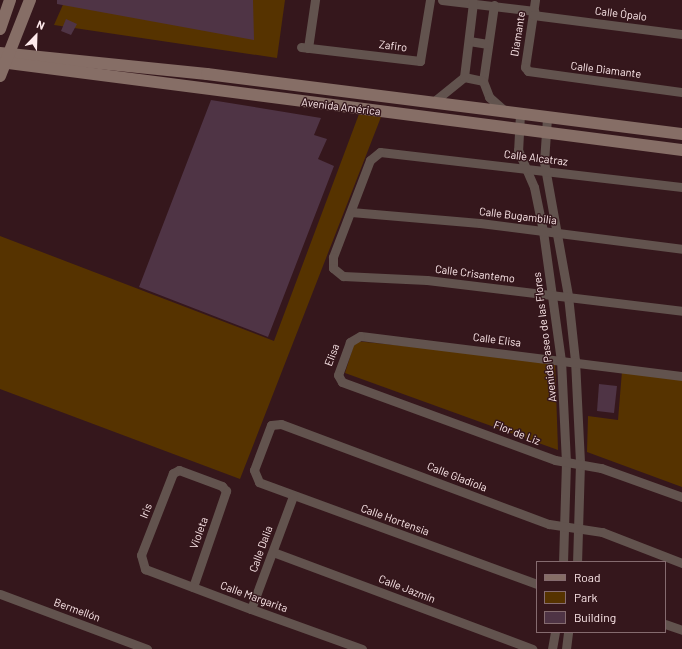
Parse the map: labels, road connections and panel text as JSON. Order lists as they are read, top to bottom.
{
  "streets": {
    "main road": ["Avenida América"],
    "street": [
      "Calle Ópalo",
      "Diamante",
      "Zafiro",
      "Calle Diamante",
      "Calle Alcatraz",
      "Calle Bugambilia",
      "Calle Crisantemo",
      "Avenida Paseo de las Flores",
      "Calle Elisa",
      "Elisa",
      "Flor de Liz",
      "Calle Gladiola",
      "Iris",
      "Calle Hortensia",
      "Violeta",
      "Calle Dalia",
      "Calle Jazmín",
      "Calle Margarita",
      "Bermellón"
    ]
  },
  "crossings": [
    ["Calle Ópalo", "Diamante"],
    ["Diamante", "Calle Diamante"],
    ["Avenida América", "Avenida Paseo de las Flores"],
    ["Calle Alcatraz", "Calle Bugambilia"],
    ["Calle Alcatraz", "Calle Crisantemo"],
    ["Calle Alcatraz", "Avenida Paseo de las Flores"],
    ["Calle Bugambilia", "Calle Crisantemo"],
    ["Calle Bugambilia", "Avenida Paseo de las Flores"],
    ["Calle Crisantemo", "Avenida Paseo de las Flores"],
    ["Avenida Paseo de las Flores", "Calle Elisa"],
    ["Avenida Paseo de las Flores", "Flor de Liz"],
    ["Avenida Paseo de las Flores", "Calle Gladiola"],
    ["Calle Elisa", "Elisa"],
    ["Elisa", "Flor de Liz"],
    ["Calle Gladiola", "Calle Hortensia"],
    ["Iris", "Violeta"],
    ["Iris", "Calle Margarita"],
    ["Calle Hortensia", "Calle Dalia"],
    ["Violeta", "Calle Margarita"],
    ["Calle Dalia", "Calle Jazmín"],
    ["Calle Dalia", "Calle Margarita"]
  ],
  "legend": ["Road", "Park", "Building"],
  "north": "top right"
}
